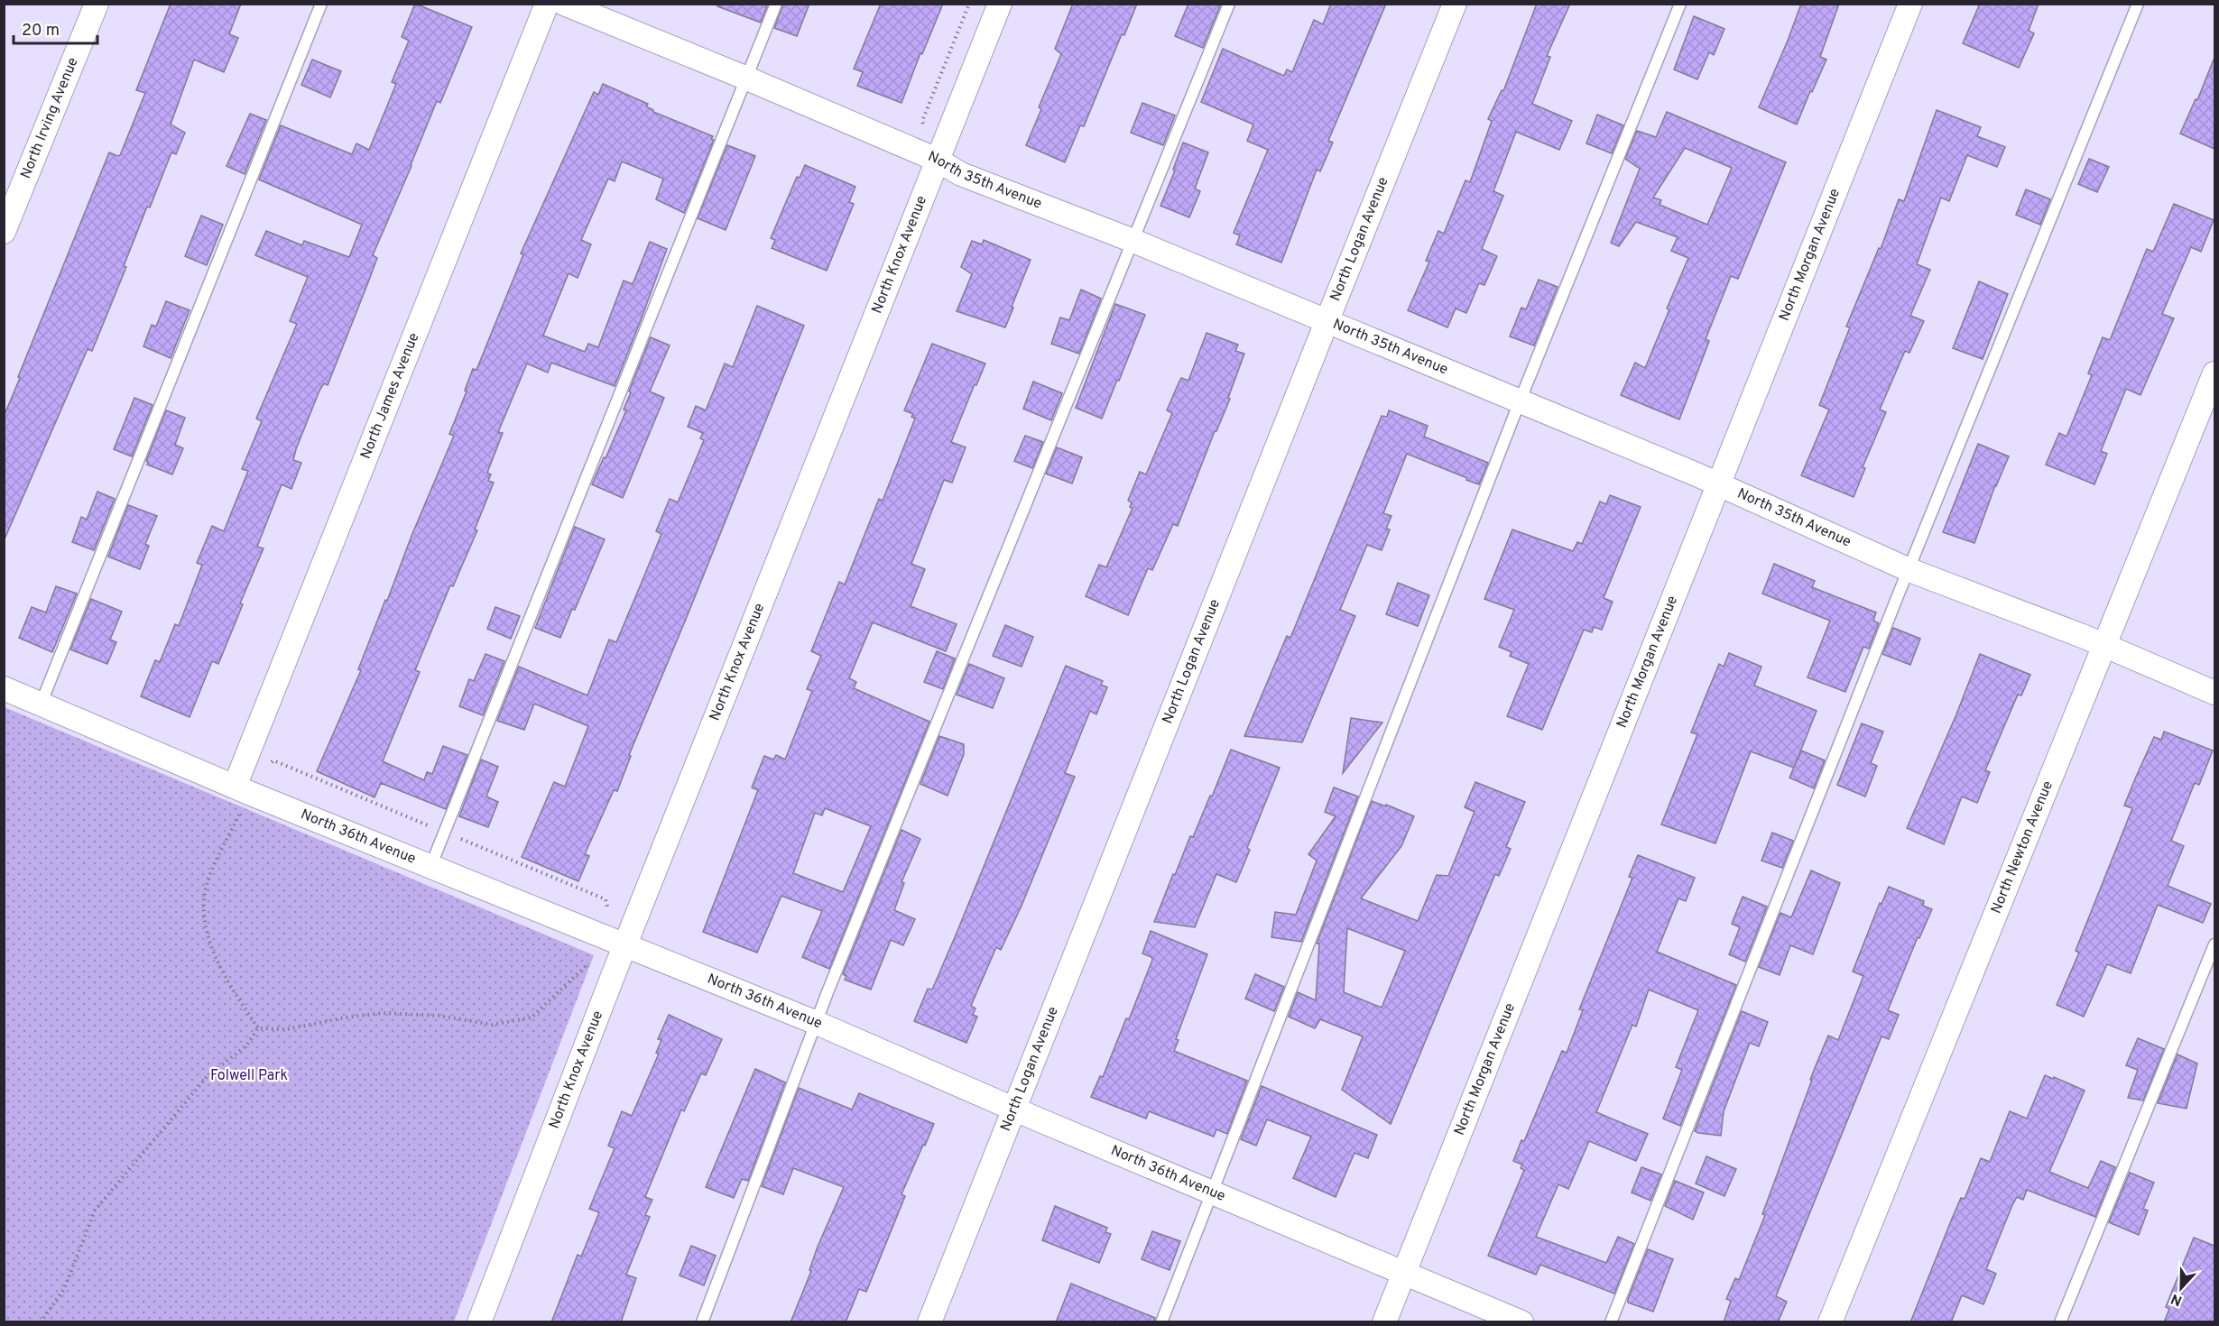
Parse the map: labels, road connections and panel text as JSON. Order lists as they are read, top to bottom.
{
  "streets": {
    "street": [
      "North Irving Avenue",
      "North 35th Avenue",
      "North Logan Avenue",
      "North Knox Avenue",
      "North Morgan Avenue",
      "North James Avenue",
      "North 36th Avenue",
      "North Newton Avenue"
    ]
  },
  "crossings": [
    ["North 35th Avenue", "North Logan Avenue"],
    ["North 35th Avenue", "North Knox Avenue"],
    ["North 35th Avenue", "North Morgan Avenue"],
    ["North 35th Avenue", "North Newton Avenue"],
    ["North Logan Avenue", "North 36th Avenue"],
    ["North Knox Avenue", "North 36th Avenue"],
    ["North Morgan Avenue", "North 36th Avenue"],
    ["North James Avenue", "North 36th Avenue"]
  ],
  "parks": ["Folwell Park"],
  "scale_bar": "20 m",
  "north": "bottom"
}
